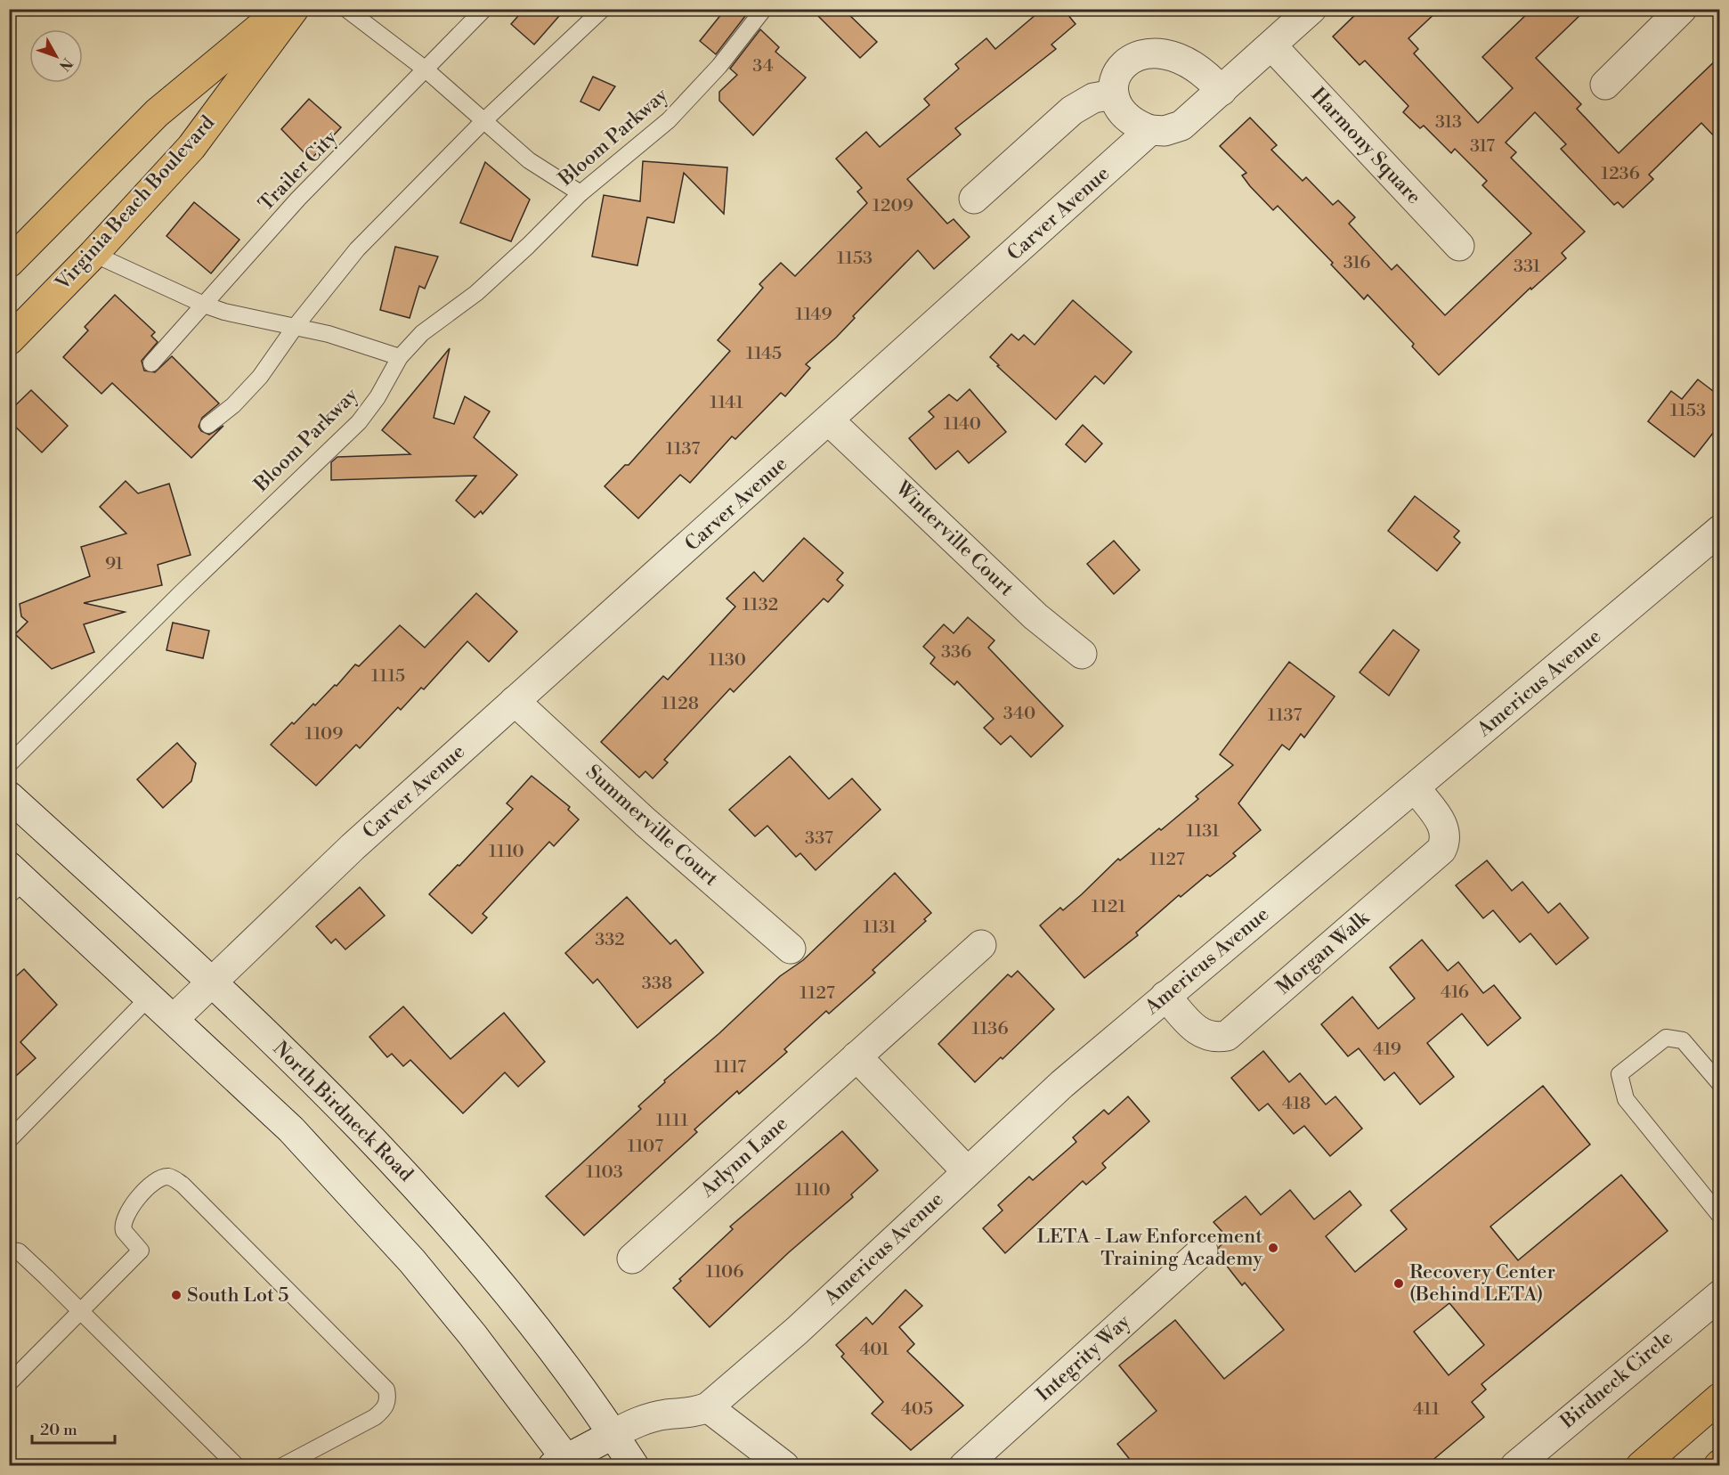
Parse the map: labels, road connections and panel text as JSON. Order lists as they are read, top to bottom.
{
  "streets": {
    "main road": ["Virginia Beach Boulevard"],
    "street": [
      "Harmony Square",
      "Carver Avenue",
      "Winterville Court",
      "Americus Avenue",
      "Summerville Court",
      "Morgan Walk",
      "North Birdneck Road",
      "Arlynn Lane",
      "Integrity Way",
      "Birdneck Circle"
    ],
    "lane": ["Bloom Parkway", "Trailer City"]
  },
  "crossings": [
    ["Carver Avenue", "Winterville Court"],
    ["Carver Avenue", "Summerville Court"],
    ["Carver Avenue", "North Birdneck Road"],
    ["Americus Avenue", "Morgan Walk"]
  ],
  "places": ["LETA - Law Enforcement Training Academy", "Recovery Center (Behind LETA)", "South Lot 5"],
  "house_numbers": [
    "34",
    "313",
    "317",
    "1236",
    "1209",
    "1153",
    "316",
    "331",
    "1149",
    "1145",
    "1141",
    "1153",
    "1140",
    "1137",
    "91",
    "1132",
    "336",
    "1130",
    "1115",
    "1128",
    "340",
    "1137",
    "1109",
    "1131",
    "337",
    "1110",
    "1127",
    "1121",
    "1131",
    "332",
    "338",
    "416",
    "1127",
    "1136",
    "419",
    "1117",
    "418",
    "1111",
    "1107",
    "1103",
    "1110",
    "1106",
    "401",
    "405",
    "411"
  ],
  "scale_bar": "20 m",
  "north": "bottom right"
}
